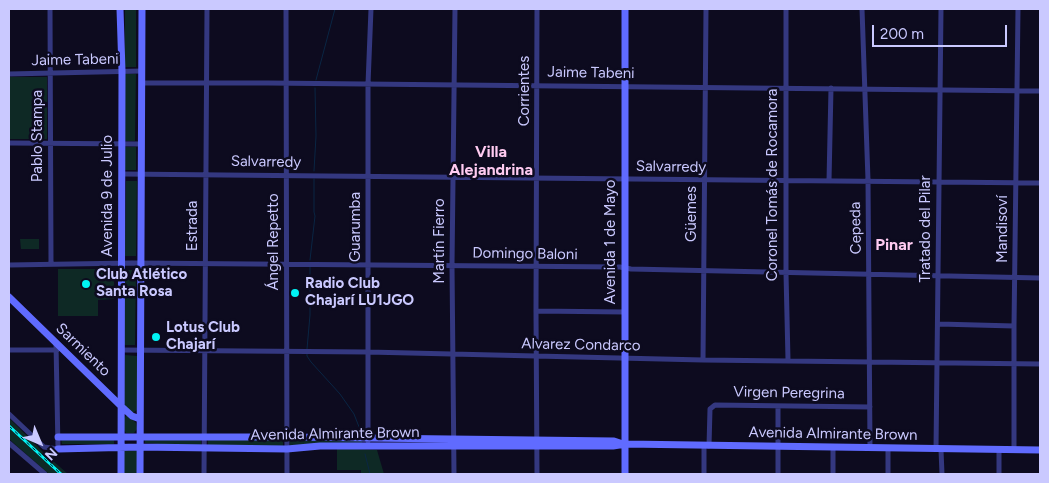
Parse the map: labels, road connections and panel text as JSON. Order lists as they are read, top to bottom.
{
  "streets": {
    "main road": [
      "Avenida 9 de Julio",
      "Avenida 1 de Mayo",
      "Sarmiento",
      "Avenida Almirante Brown"
    ],
    "street": [
      "Jaime Tabeni",
      "Corrientes",
      "Pablo Stampa",
      "Salvarredy",
      "Coronel Tomás de Rocamora",
      "Güemes",
      "Estrada",
      "Guarumba",
      "Cepeda",
      "Tratado del Pilar",
      "Mandisoví",
      "Martín Fierro",
      "Ángel Repetto",
      "Domingo Baloni",
      "Alvarez Condarco",
      "Virgen Peregrina"
    ]
  },
  "crossings": [
    ["Jaime Tabeni", "Corrientes"],
    ["Jaime Tabeni", "Pablo Stampa"],
    ["Jaime Tabeni", "Coronel Tomás de Rocamora"],
    ["Jaime Tabeni", "Avenida 9 de Julio"],
    ["Jaime Tabeni", "Güemes"],
    ["Jaime Tabeni", "Estrada"],
    ["Jaime Tabeni", "Guarumba"],
    ["Jaime Tabeni", "Cepeda"],
    ["Jaime Tabeni", "Tratado del Pilar"],
    ["Jaime Tabeni", "Mandisoví"],
    ["Jaime Tabeni", "Martín Fierro"],
    ["Jaime Tabeni", "Ángel Repetto"],
    ["Jaime Tabeni", "Avenida 1 de Mayo"],
    ["Corrientes", "Salvarredy"],
    ["Corrientes", "Domingo Baloni"],
    ["Corrientes", "Alvarez Condarco"],
    ["Corrientes", "Avenida Almirante Brown"],
    ["Pablo Stampa", "Domingo Baloni"],
    ["Salvarredy", "Coronel Tomás de Rocamora"],
    ["Salvarredy", "Avenida 9 de Julio"],
    ["Salvarredy", "Güemes"],
    ["Salvarredy", "Estrada"],
    ["Salvarredy", "Guarumba"],
    ["Salvarredy", "Cepeda"],
    ["Salvarredy", "Tratado del Pilar"],
    ["Salvarredy", "Mandisoví"],
    ["Salvarredy", "Martín Fierro"],
    ["Salvarredy", "Ángel Repetto"],
    ["Salvarredy", "Avenida 1 de Mayo"],
    ["Coronel Tomás de Rocamora", "Domingo Baloni"],
    ["Coronel Tomás de Rocamora", "Alvarez Condarco"],
    ["Avenida 9 de Julio", "Domingo Baloni"],
    ["Avenida 9 de Julio", "Alvarez Condarco"],
    ["Avenida 9 de Julio", "Sarmiento"],
    ["Avenida 9 de Julio", "Avenida Almirante Brown"],
    ["Güemes", "Domingo Baloni"],
    ["Güemes", "Alvarez Condarco"],
    ["Estrada", "Domingo Baloni"],
    ["Estrada", "Alvarez Condarco"],
    ["Estrada", "Avenida Almirante Brown"],
    ["Guarumba", "Domingo Baloni"],
    ["Guarumba", "Alvarez Condarco"],
    ["Guarumba", "Avenida Almirante Brown"],
    ["Cepeda", "Domingo Baloni"],
    ["Cepeda", "Alvarez Condarco"],
    ["Cepeda", "Virgen Peregrina"],
    ["Cepeda", "Avenida Almirante Brown"],
    ["Tratado del Pilar", "Domingo Baloni"],
    ["Tratado del Pilar", "Alvarez Condarco"],
    ["Tratado del Pilar", "Avenida Almirante Brown"],
    ["Mandisoví", "Domingo Baloni"],
    ["Mandisoví", "Alvarez Condarco"],
    ["Mandisoví", "Avenida Almirante Brown"],
    ["Martín Fierro", "Domingo Baloni"],
    ["Martín Fierro", "Alvarez Condarco"],
    ["Martín Fierro", "Avenida Almirante Brown"],
    ["Ángel Repetto", "Domingo Baloni"],
    ["Ángel Repetto", "Alvarez Condarco"],
    ["Ángel Repetto", "Avenida Almirante Brown"],
    ["Avenida 1 de Mayo", "Domingo Baloni"],
    ["Avenida 1 de Mayo", "Alvarez Condarco"],
    ["Avenida 1 de Mayo", "Avenida Almirante Brown"],
    ["Virgen Peregrina", "Avenida Almirante Brown"]
  ],
  "districts": ["Villa Alejandrina", "Pinar"],
  "places": ["Club Atlético Santa Rosa", "Radio Club Chajarí LU1JGO", "Lotus Club Chajarí"],
  "scale_bar": "200 m",
  "north": "bottom right"
}
